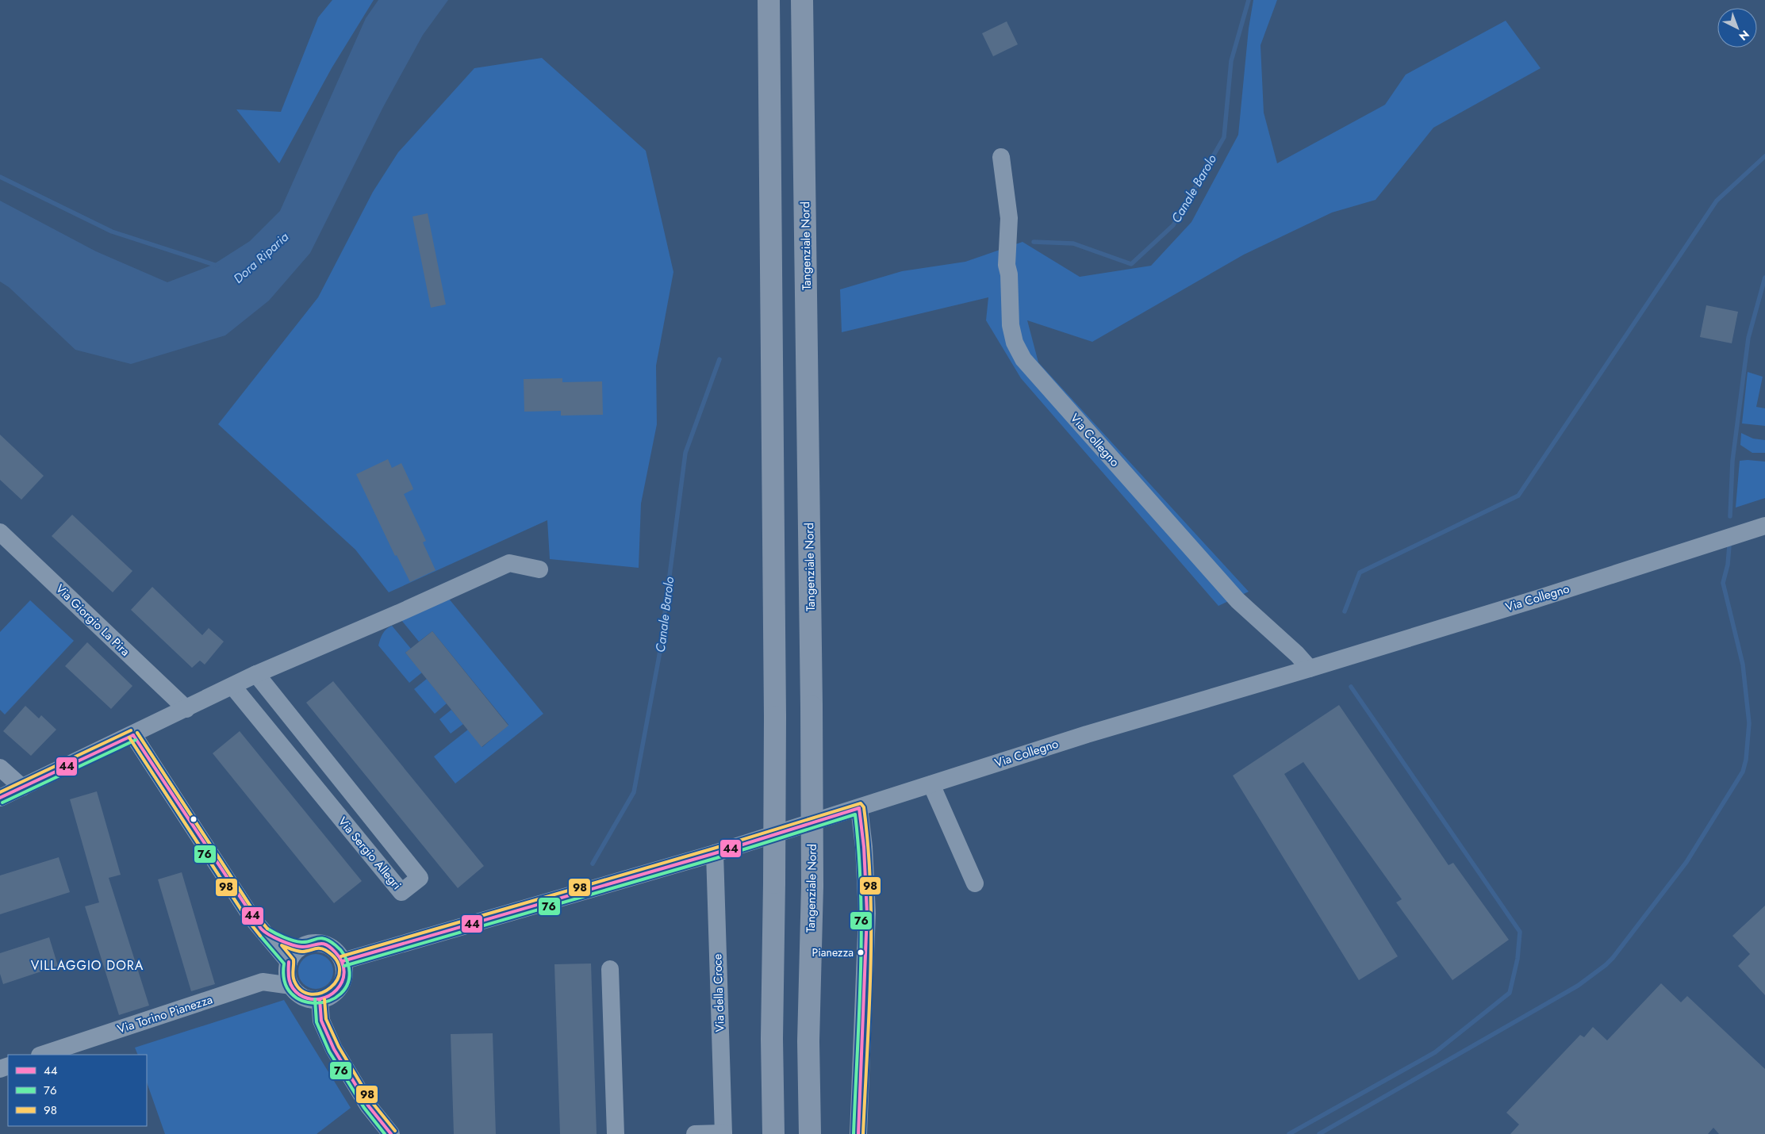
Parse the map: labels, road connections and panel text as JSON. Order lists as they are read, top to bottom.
{
  "streets": {
    "highway": ["Tangenziale Nord"],
    "street": [
      "Via Collegno",
      "Via Giorgio La Pira",
      "Via Sergio Allegri",
      "Via della Croce",
      "Via Torino Pianezza"
    ]
  },
  "districts": ["VILLAGGIO DORA"],
  "water": ["Canale Barolo", "Dora Riparia"],
  "places": ["Pianezza"],
  "lines": ["transit line 98", "transit line 76", "transit line 44"],
  "legend": ["44", "76", "98"],
  "north": "bottom right"
}
